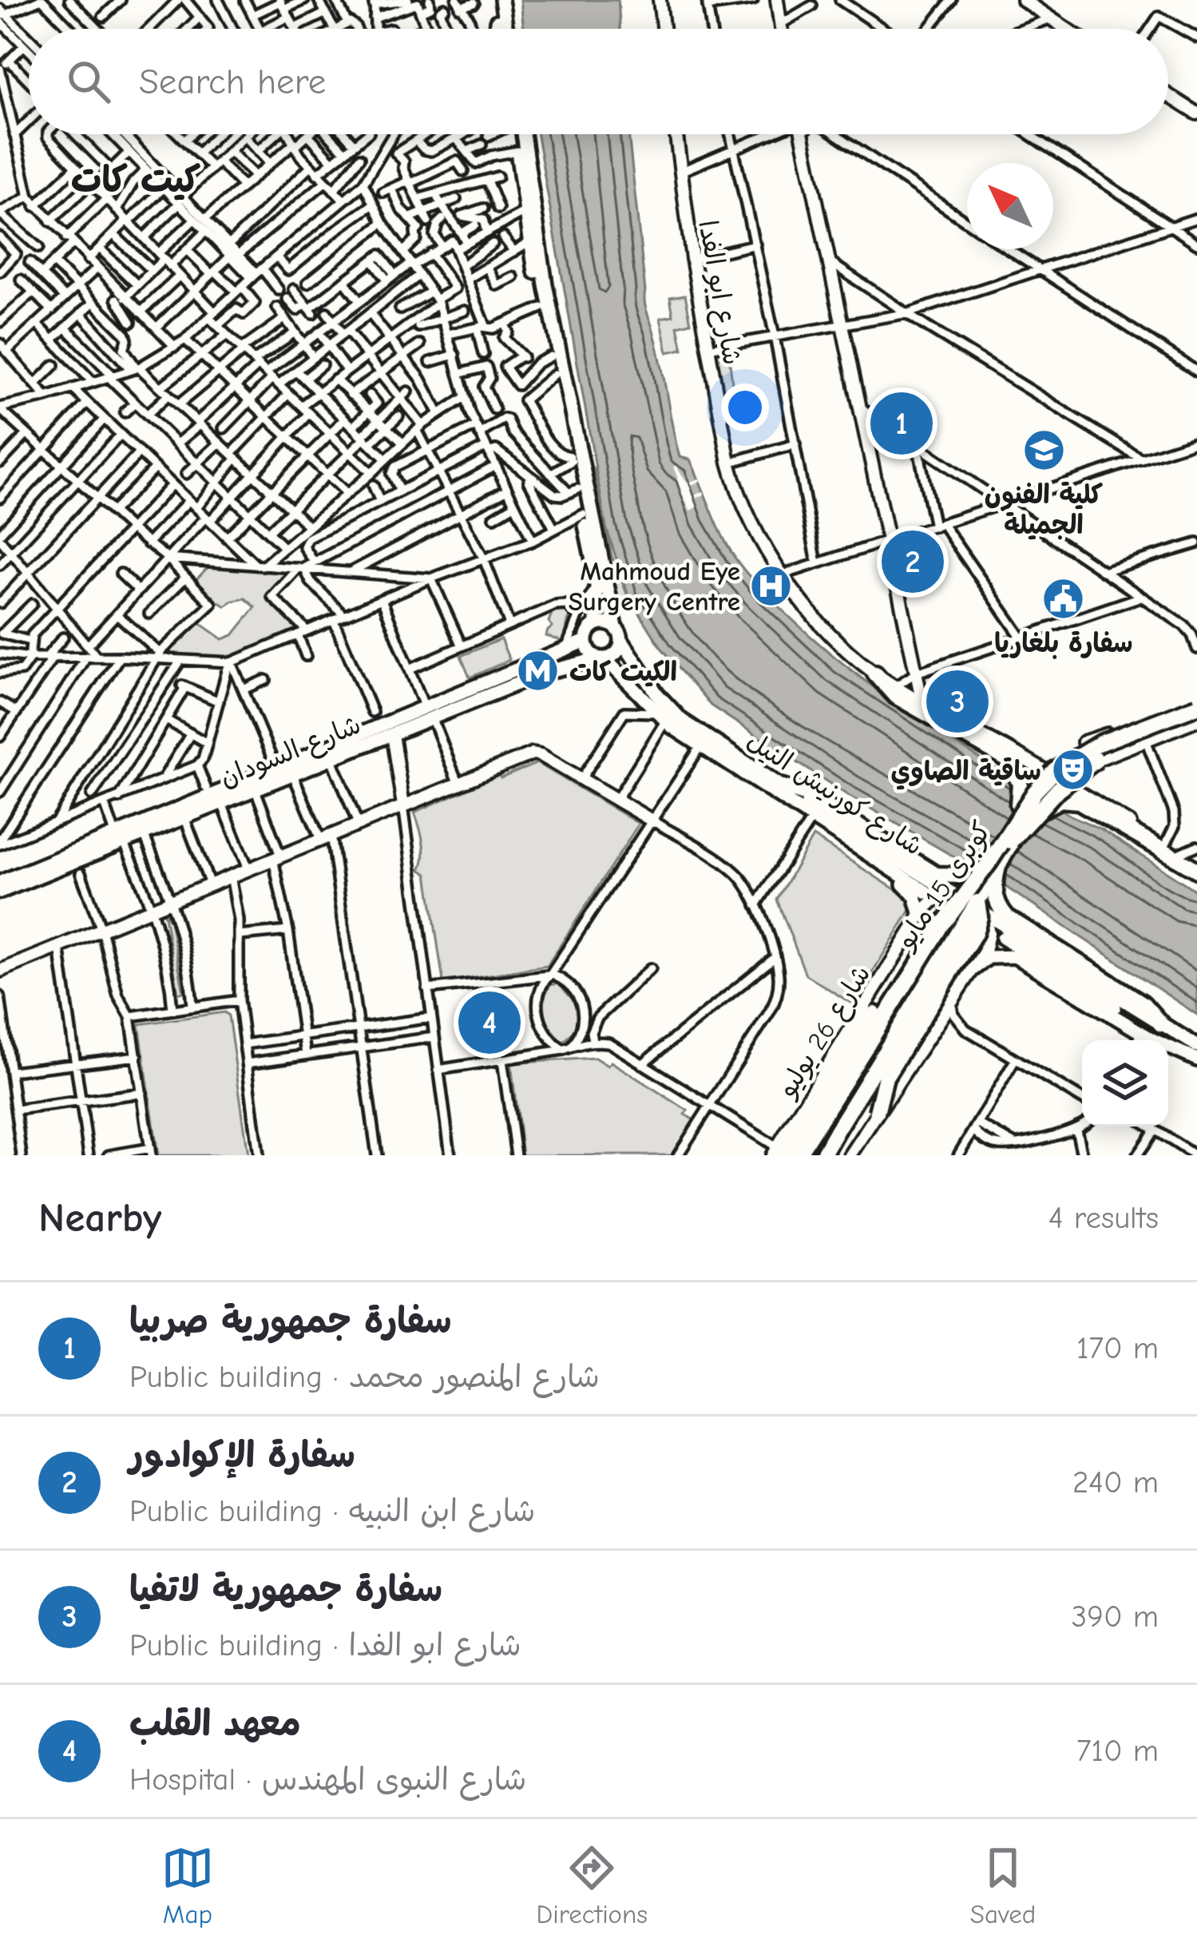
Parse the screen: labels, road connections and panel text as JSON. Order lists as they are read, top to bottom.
{
  "streets": {
    "highway": ["كوبرى 15 مايو"],
    "main road": ["شارع السودان", "شارع كورنيش النيل"],
    "street": ["شارع ابو الفدا", "شارع 26 يوليو"]
  },
  "crossings": [
    ["شارع السودان", "شارع كورنيش النيل"],
    ["شارع كورنيش النيل", "كوبرى 15 مايو"],
    ["شارع كورنيش النيل", "شارع 26 يوليو"]
  ],
  "districts": ["كيت كات"],
  "places": {
    "school or university": ["كلية الفنون الجميلة"],
    "hospital": ["Mahmoud Eye Surgery Centre"],
    "public building": ["سفارة بلغاريا"],
    "metro station": ["الکيت کات"],
    "theatre": ["ساقية الصاوي"]
  },
  "north": "top left",
  "page": {
    "search": "Search here",
    "pins": [
      "1",
      "2",
      "3",
      "4"
    ],
    "heading": ["Nearby", "4 results"],
    "list": [
      {
        "mark": "1",
        "name": "سفارة جمهورية صربيا",
        "note": "Public building · شارع المنصور محمد",
        "value": "170 m"
      },
      {
        "mark": "2",
        "name": "سفارة الإكوادور",
        "note": "Public building · شارع ابن النبيه",
        "value": "240 m"
      },
      {
        "mark": "3",
        "name": "سفارة جمهورية لاتفيا",
        "note": "Public building · شارع ابو الفدا",
        "value": "390 m"
      },
      {
        "mark": "4",
        "name": "معهد القلب",
        "note": "Hospital · شارع النبوى المهندس",
        "value": "710 m"
      }
    ],
    "nav": ["Map", "Directions", "Saved"]
  }
}
